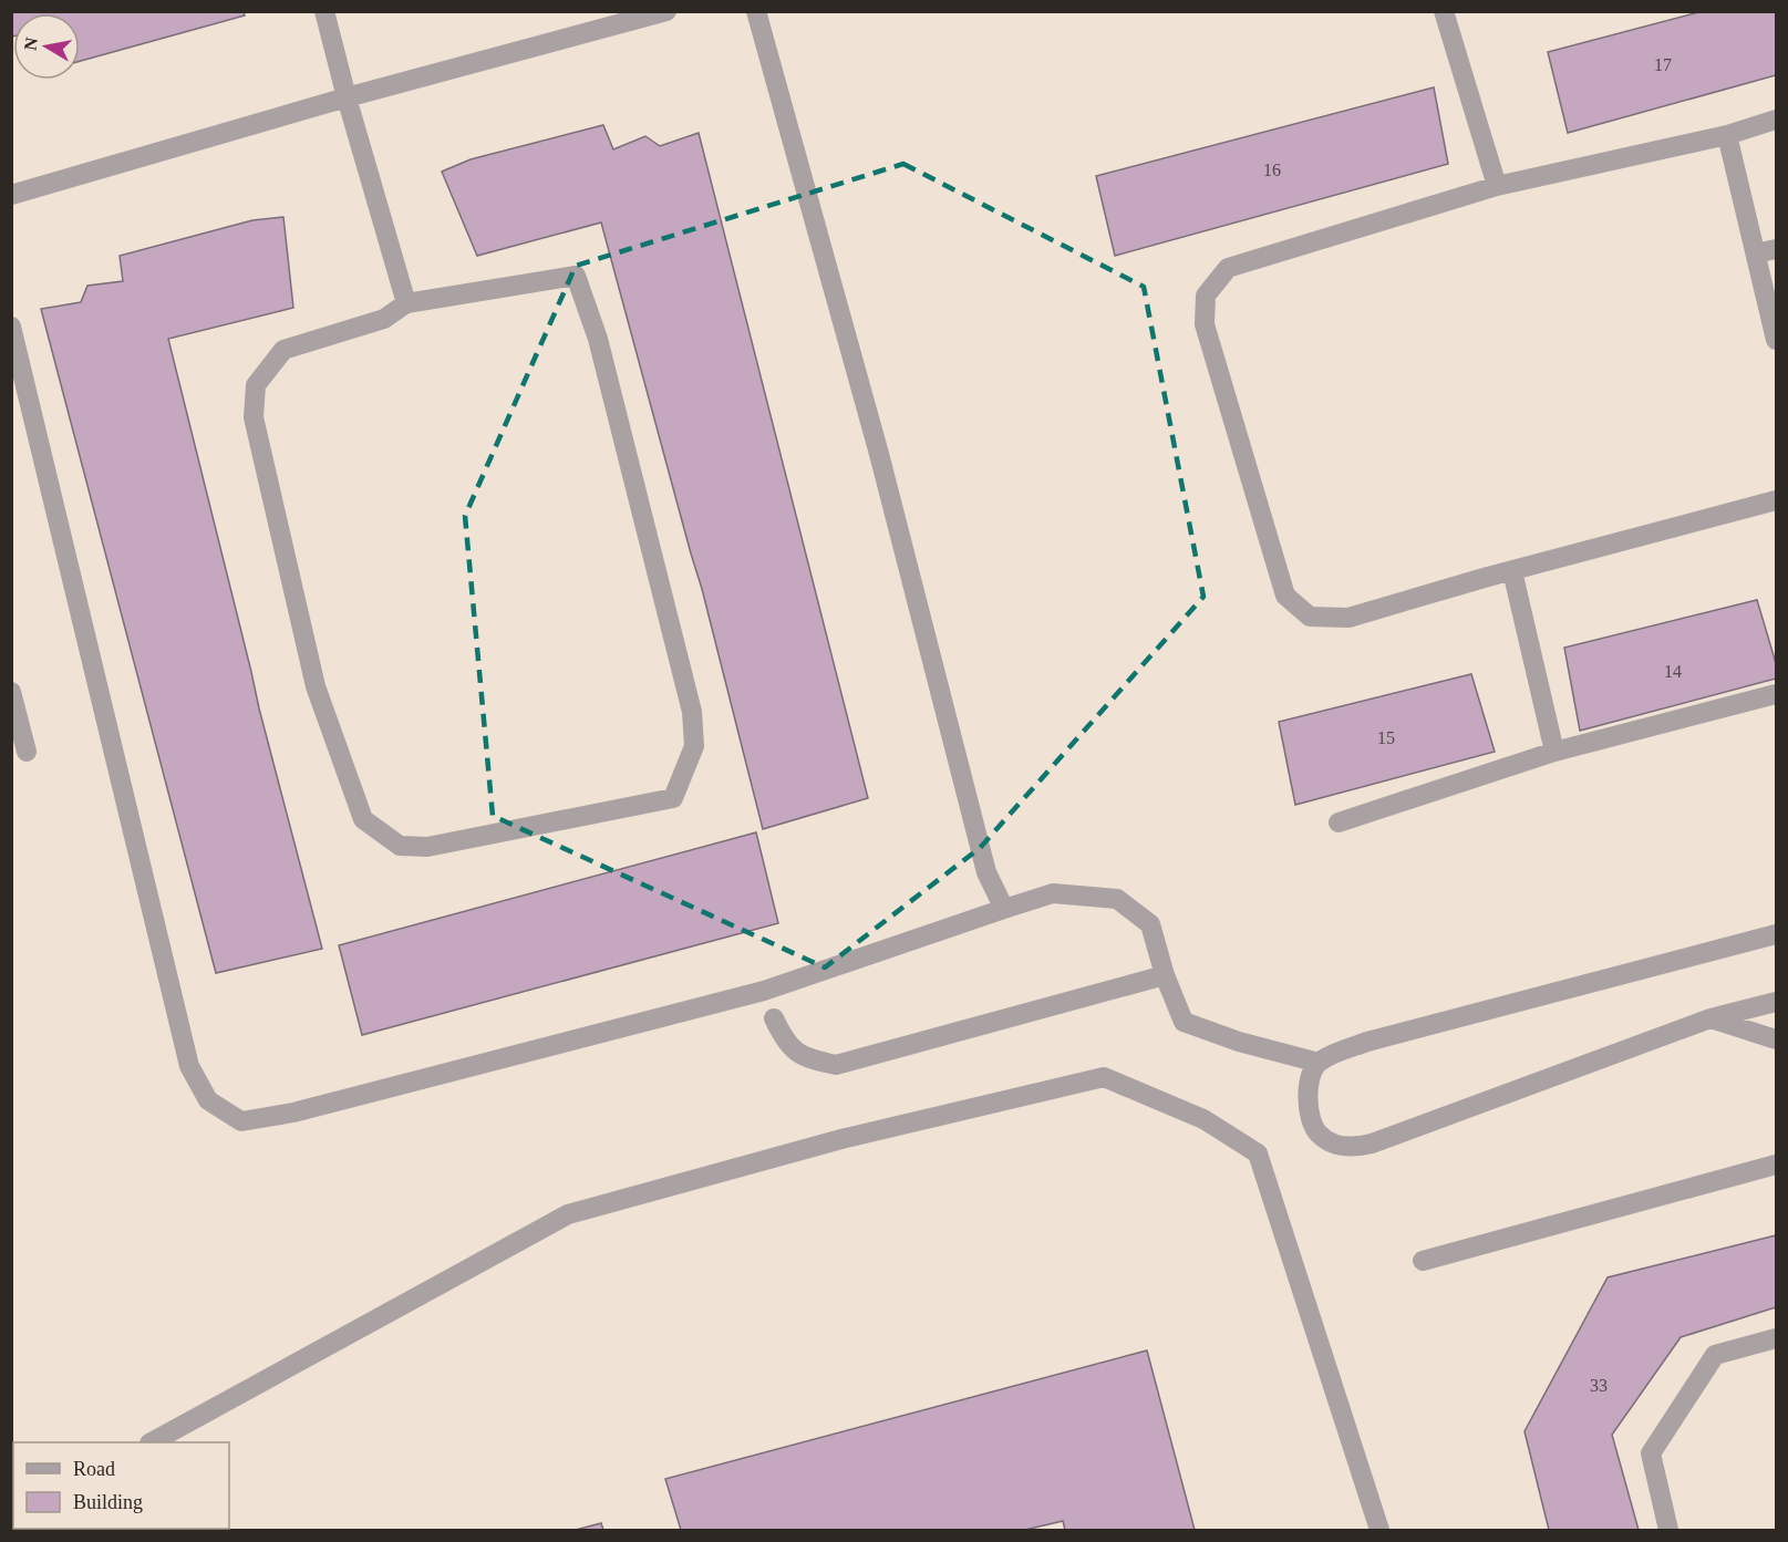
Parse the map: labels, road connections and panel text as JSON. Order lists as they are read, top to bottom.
{
  "house_numbers": [
    "17",
    "16",
    "14",
    "15",
    "33"
  ],
  "legend": ["Road", "Building"],
  "north": "left"
}
